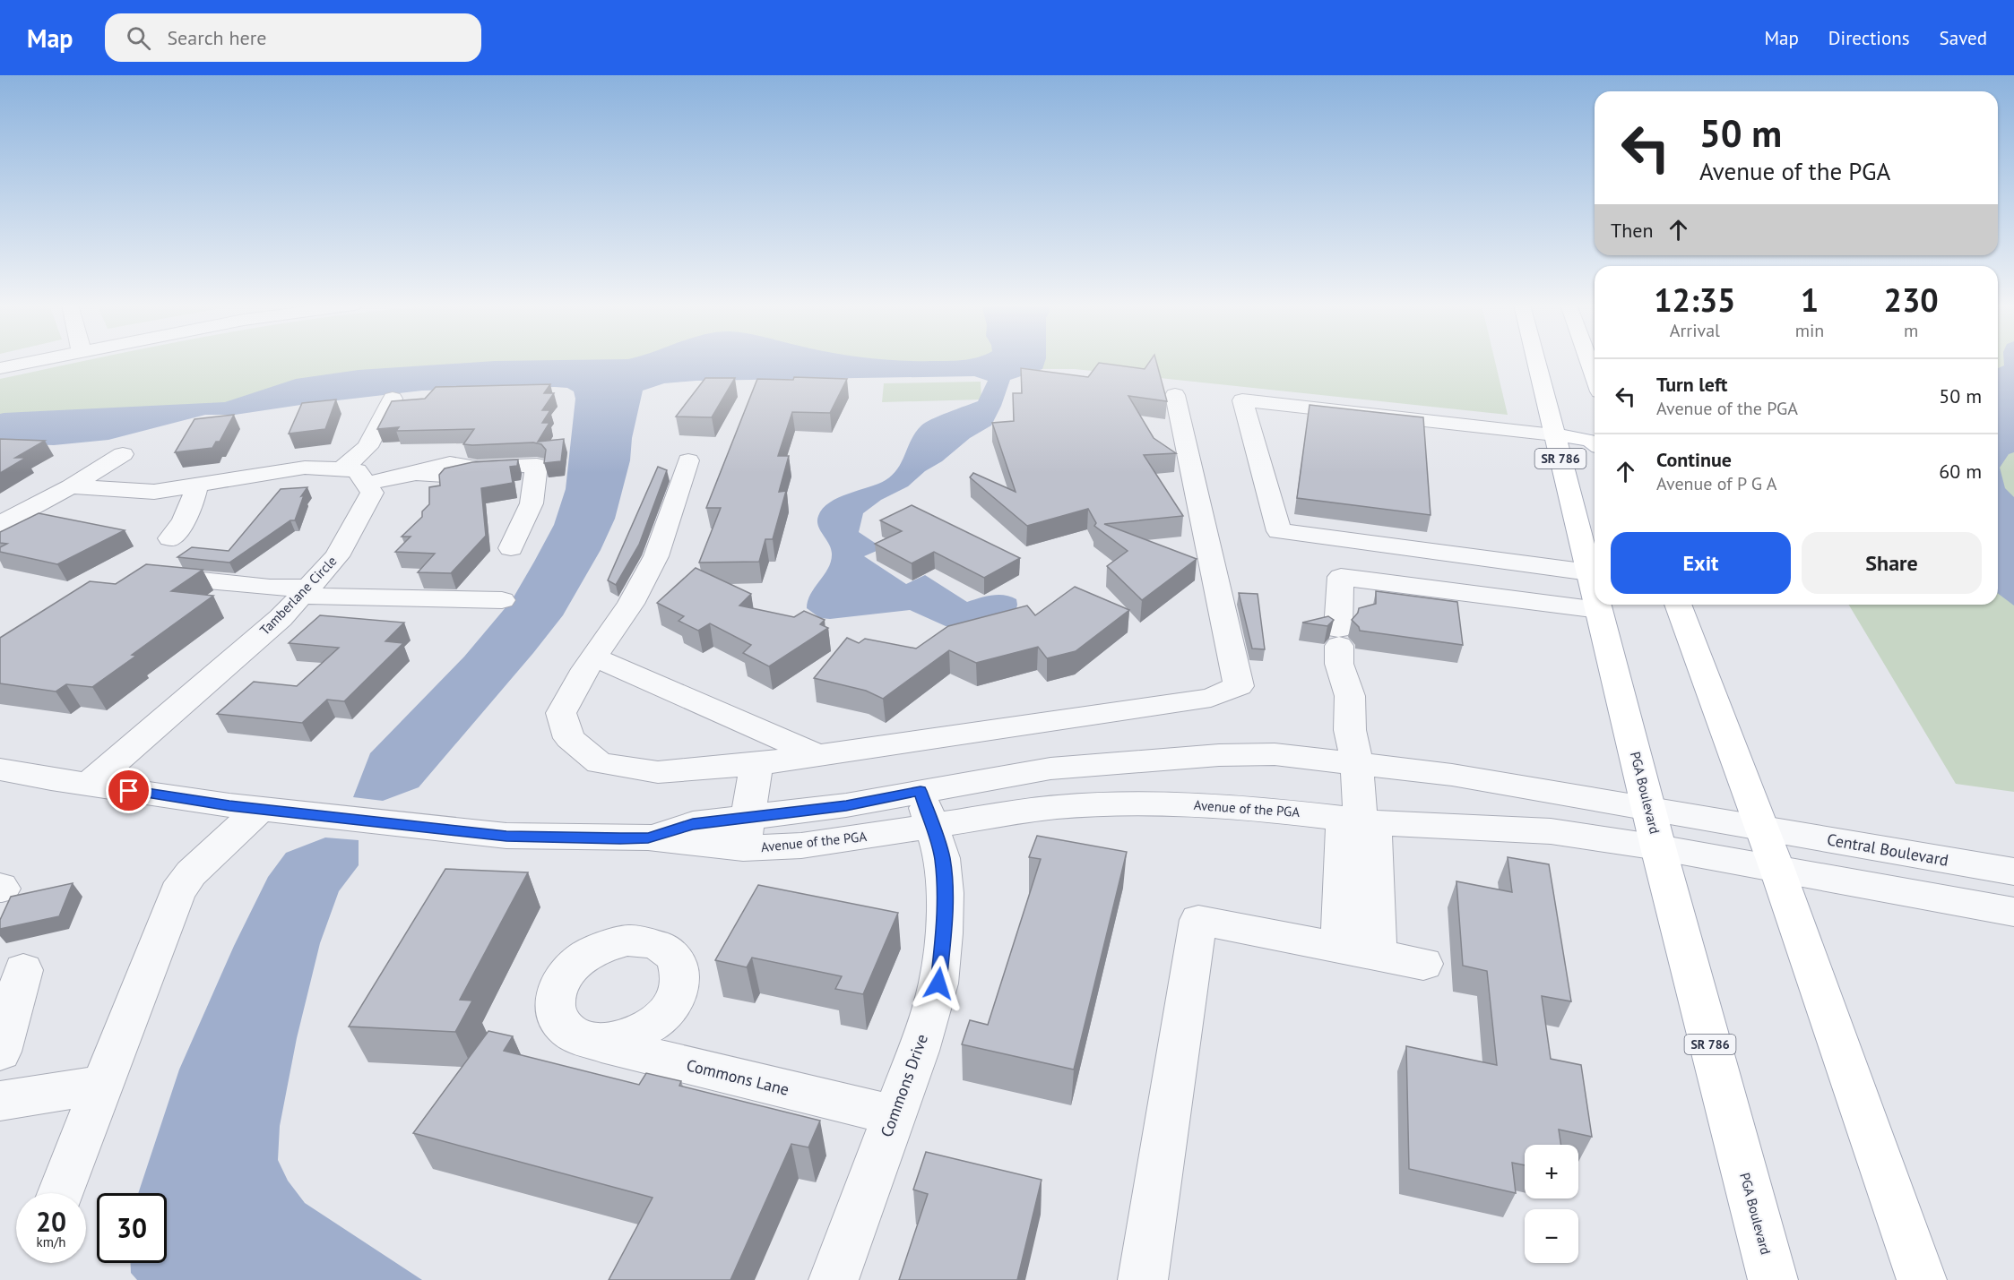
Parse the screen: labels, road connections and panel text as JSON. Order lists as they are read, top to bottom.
{
  "streets": {
    "main road": ["SR 786", "PGA Boulevard"],
    "street": [
      "Tamberlane Circle",
      "Avenue of the PGA",
      "Central Boulevard",
      "Commons Lane",
      "Commons Drive"
    ]
  },
  "crossings": [
    ["Tamberlane Circle", "Avenue of the PGA"],
    ["PGA Boulevard", "Avenue of the PGA"],
    ["Avenue of the PGA", "Central Boulevard"],
    ["Avenue of the PGA", "Commons Drive"],
    ["Commons Lane", "Commons Drive"]
  ],
  "page": {
    "header": "Map",
    "search": "Search here",
    "nav": ["Map", "Directions", "Saved"],
    "turn": ["50 m", "Avenue of the PGA"],
    "then": "Then",
    "eta": [
      "12:35",
      "Arrival",
      "1",
      "min",
      "230",
      "m"
    ],
    "list": [
      {
        "name": "Turn left",
        "note": "Avenue of the PGA",
        "value": "50 m"
      },
      {
        "name": "Continue",
        "note": "Avenue of P G A",
        "value": "60 m"
      }
    ],
    "buttons": ["Exit", "Share"],
    "map_buttons": ["+", "−"],
    "speed": "20 km/h",
    "limit": "30"
  }
}
